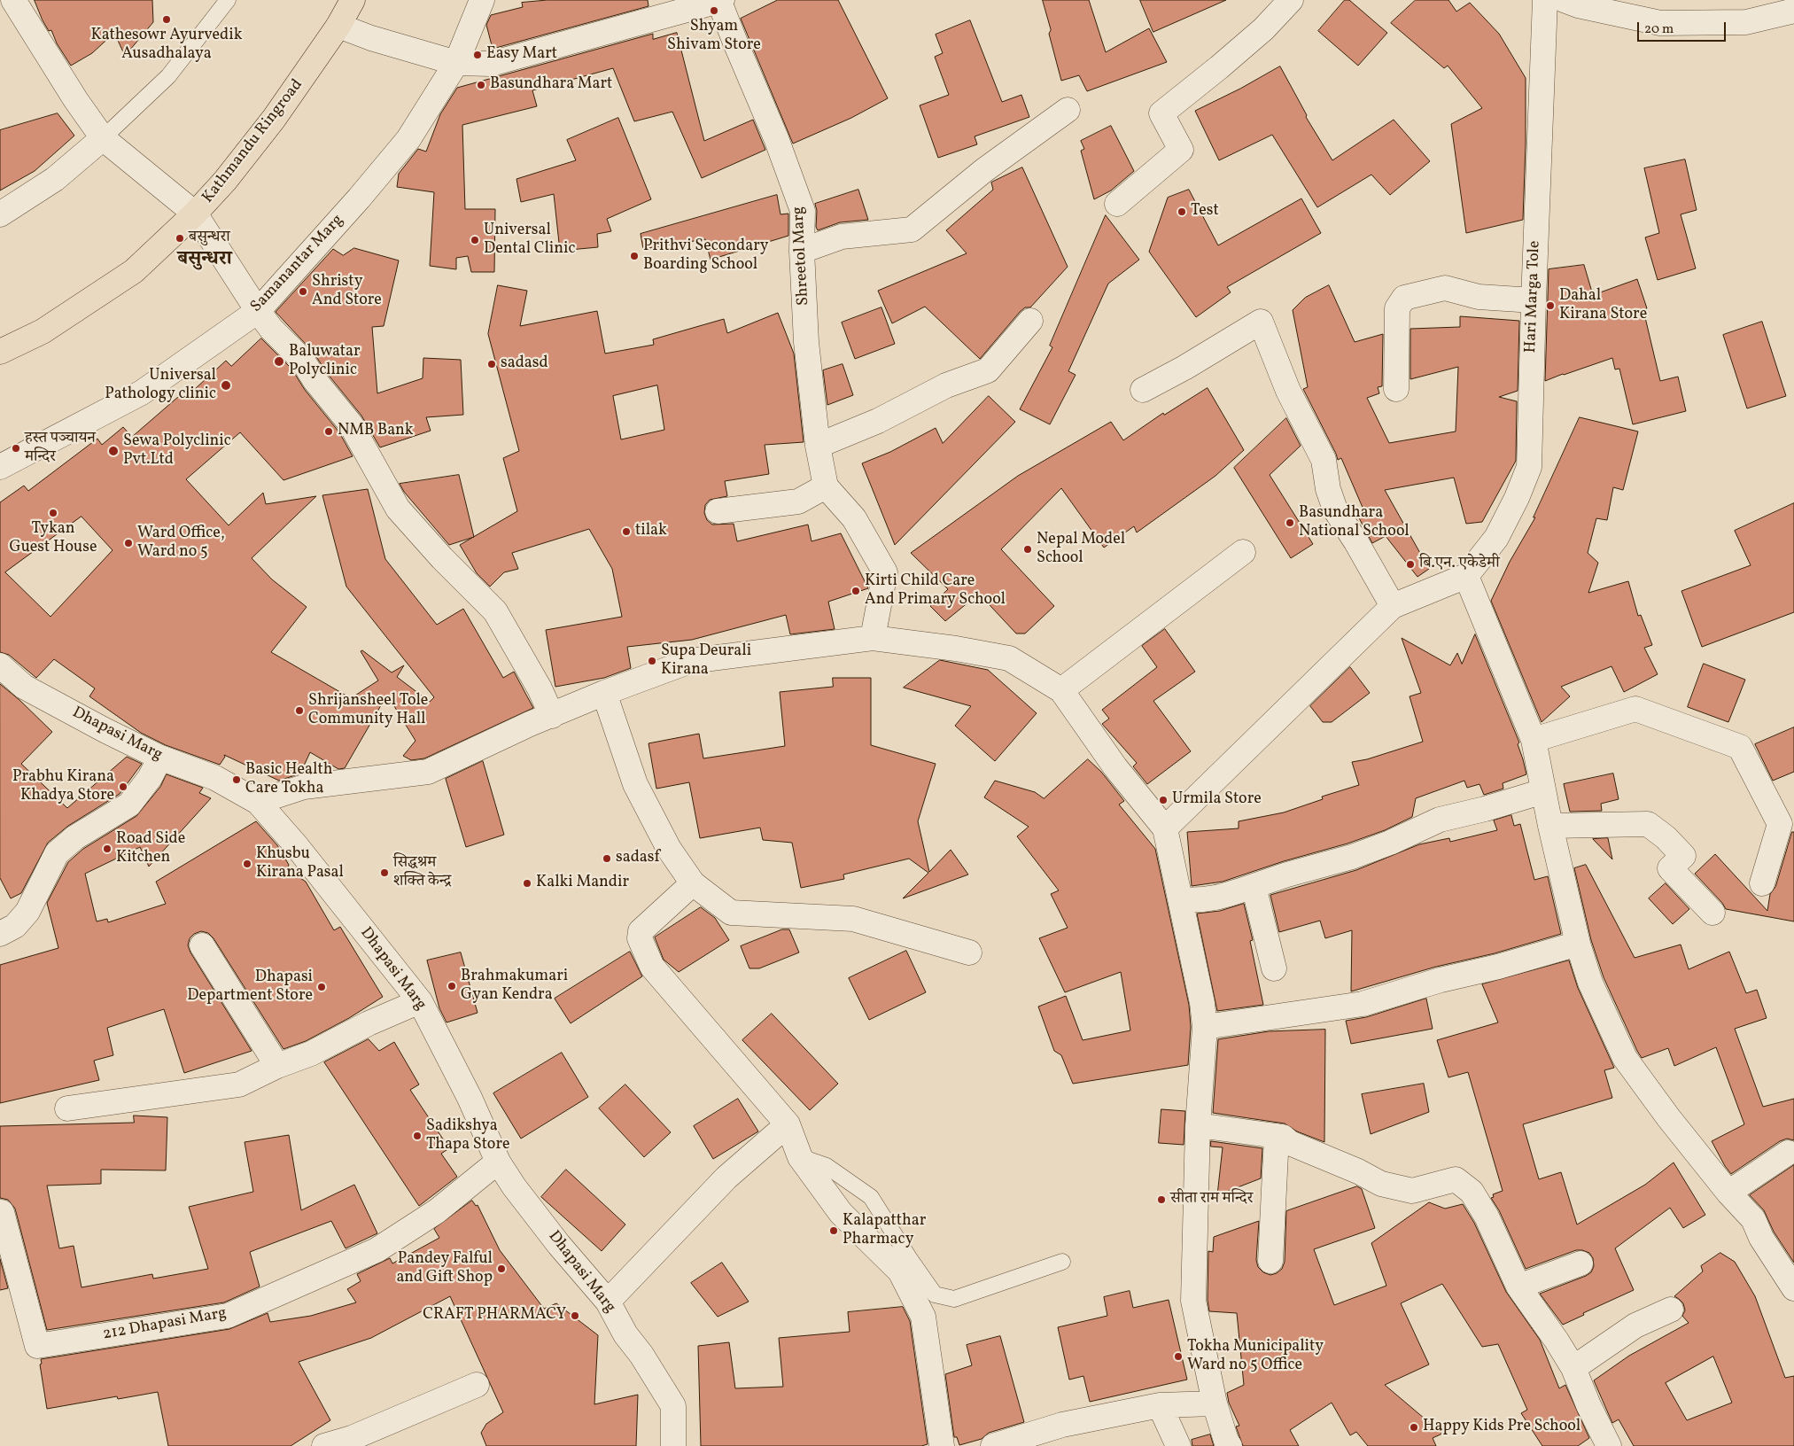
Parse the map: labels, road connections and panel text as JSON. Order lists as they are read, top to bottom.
{
  "streets": {
    "highway": ["Kathmandu Ringroad"],
    "street": [
      "Shreetol Marg",
      "Samanantar Marg",
      "Hari Marga Tole",
      "Dhapasi Marg",
      "212 Dhapasi Marg"
    ]
  },
  "crossings": [
    ["Dhapasi Marg", "212 Dhapasi Marg"]
  ],
  "districts": ["बसुन्धरा"],
  "places": [
    "Shyam Shivam Store",
    "Kathesowr Ayurvedik Ausadhalaya",
    "Easy Mart",
    "Basundhara Mart",
    "Test",
    "बसुन्धरा",
    "Universal Dental Clinic",
    "Prithvi Secondary Boarding School",
    "Shristy And Store",
    "Dahal Kirana Store",
    "Baluwatar Polyclinic",
    "sadasd",
    "Universal Pathology clinic",
    "NMB Bank",
    "हस्त पञ्चायन मन्दिर",
    "Sewa Polyclinic Pvt.Ltd",
    "Tykan Guest House",
    "Basundhara National School",
    "tilak",
    "Ward Office, Ward no 5",
    "Nepal Model School",
    "बि.एन. एकेडेमी",
    "Kirti Child Care And Primary School",
    "Supa Deurali Kirana",
    "Shrijansheel Tole Community Hall",
    "Basic Health Care Tokha",
    "Prabhu Kirana Khadya Store",
    "Urmila Store",
    "Road Side Kitchen",
    "sadasf",
    "Khusbu Kirana Pasal",
    "सिद्धश्रम शक्ति केन्द्र",
    "Kalki Mandir",
    "Brahmakumari Gyan Kendra",
    "Dhapasi Department Store",
    "Sadikshya Thapa Store",
    "सीता राम मन्दिर",
    "Kalapatthar Pharmacy",
    "Pandey Falful and Gift Shop",
    "CRAFT PHARMACY",
    "Tokha Municipality Ward no 5 Office",
    "Happy Kids Pre School"
  ],
  "scale_bar": "20 m"
}
